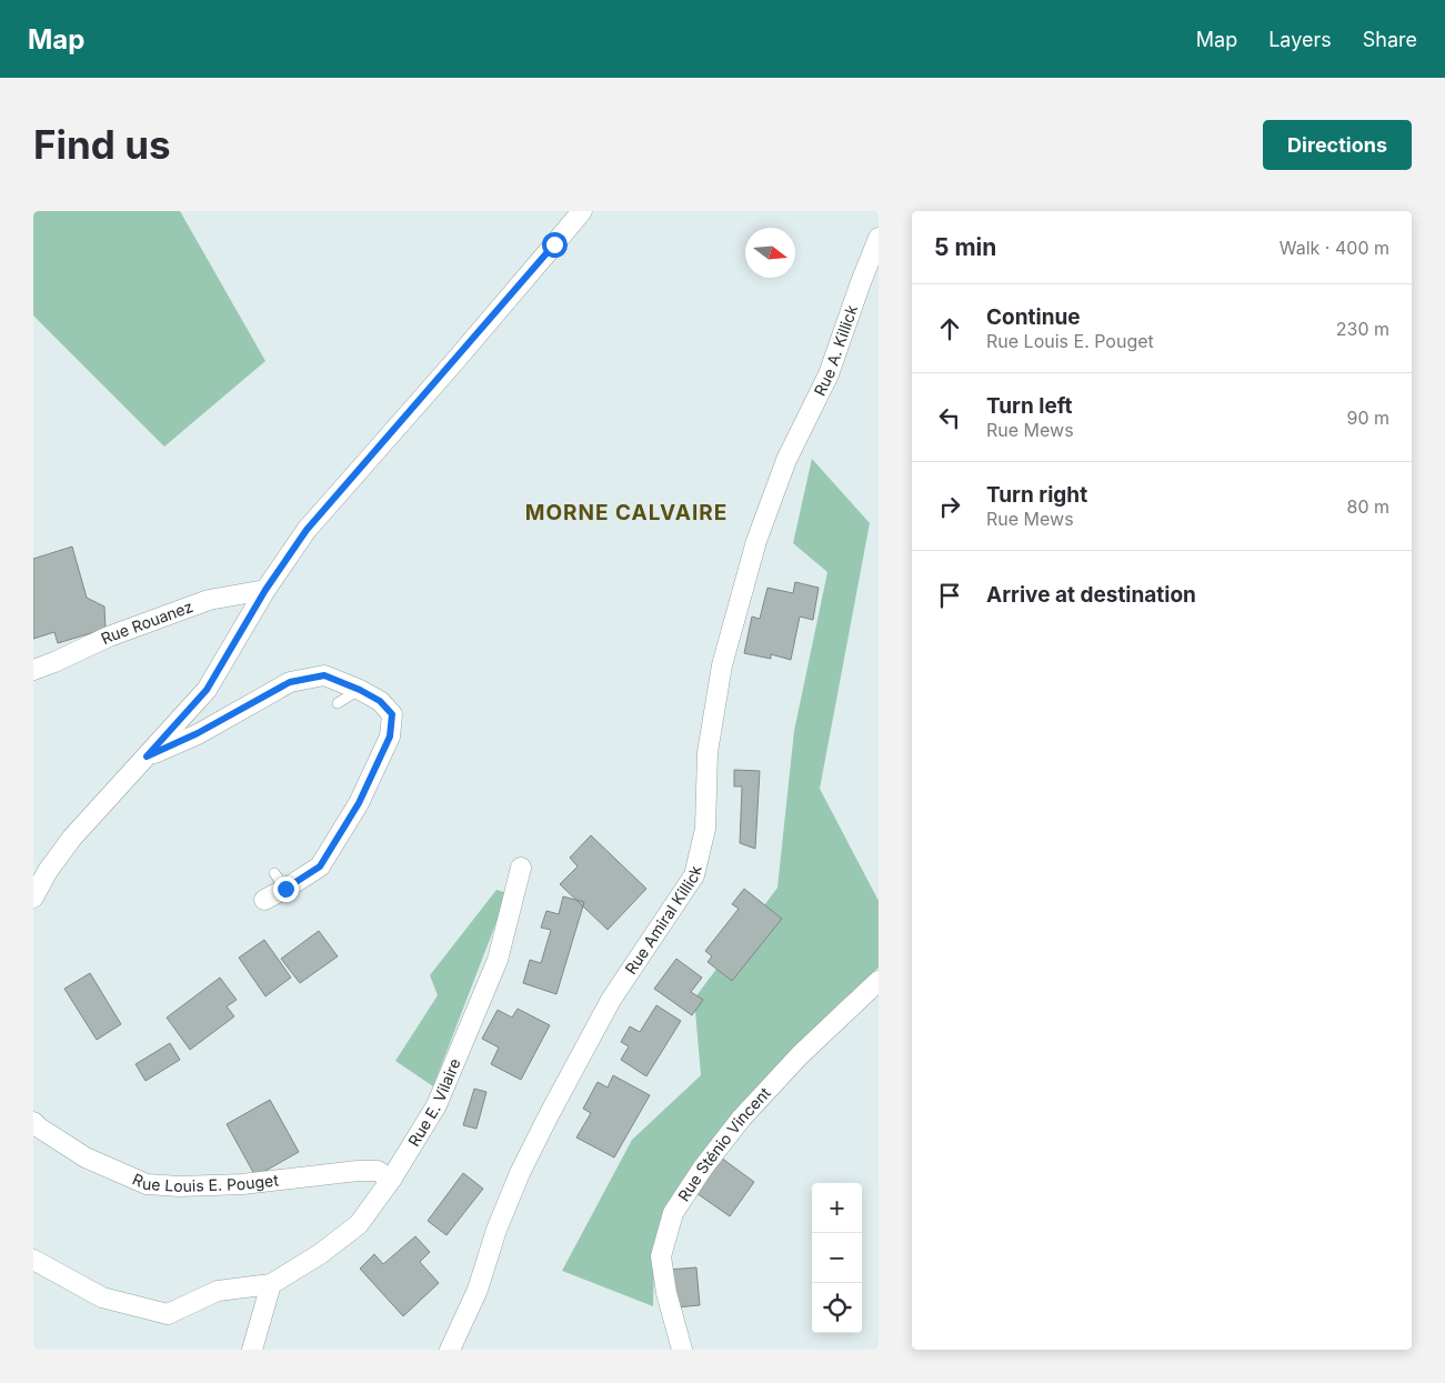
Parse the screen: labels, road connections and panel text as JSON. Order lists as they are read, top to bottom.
{
  "streets": {
    "street": [
      "Rue A. Killick",
      "Rue Rouanez",
      "Rue Amiral Killick",
      "Rue E. Vilaire",
      "Rue Sténio Vincent",
      "Rue Louis E. Pouget"
    ]
  },
  "crossings": [
    ["Rue A. Killick", "Rue Amiral Killick"],
    ["Rue E. Vilaire", "Rue Louis E. Pouget"]
  ],
  "districts": ["MORNE CALVAIRE"],
  "north": "right",
  "page": {
    "header": "Map",
    "nav": ["Map", "Layers", "Share"],
    "buttons": "Directions",
    "title": "Find us",
    "heading": ["5 min", "Walk · 400 m"],
    "list": [
      ["Continue", "Rue Louis E. Pouget", "230 m"],
      ["Turn left", "Rue Mews", "90 m"],
      ["Turn right", "Rue Mews", "80 m"],
      "Arrive at destination"
    ],
    "map_buttons": ["+", "−"]
  }
}
